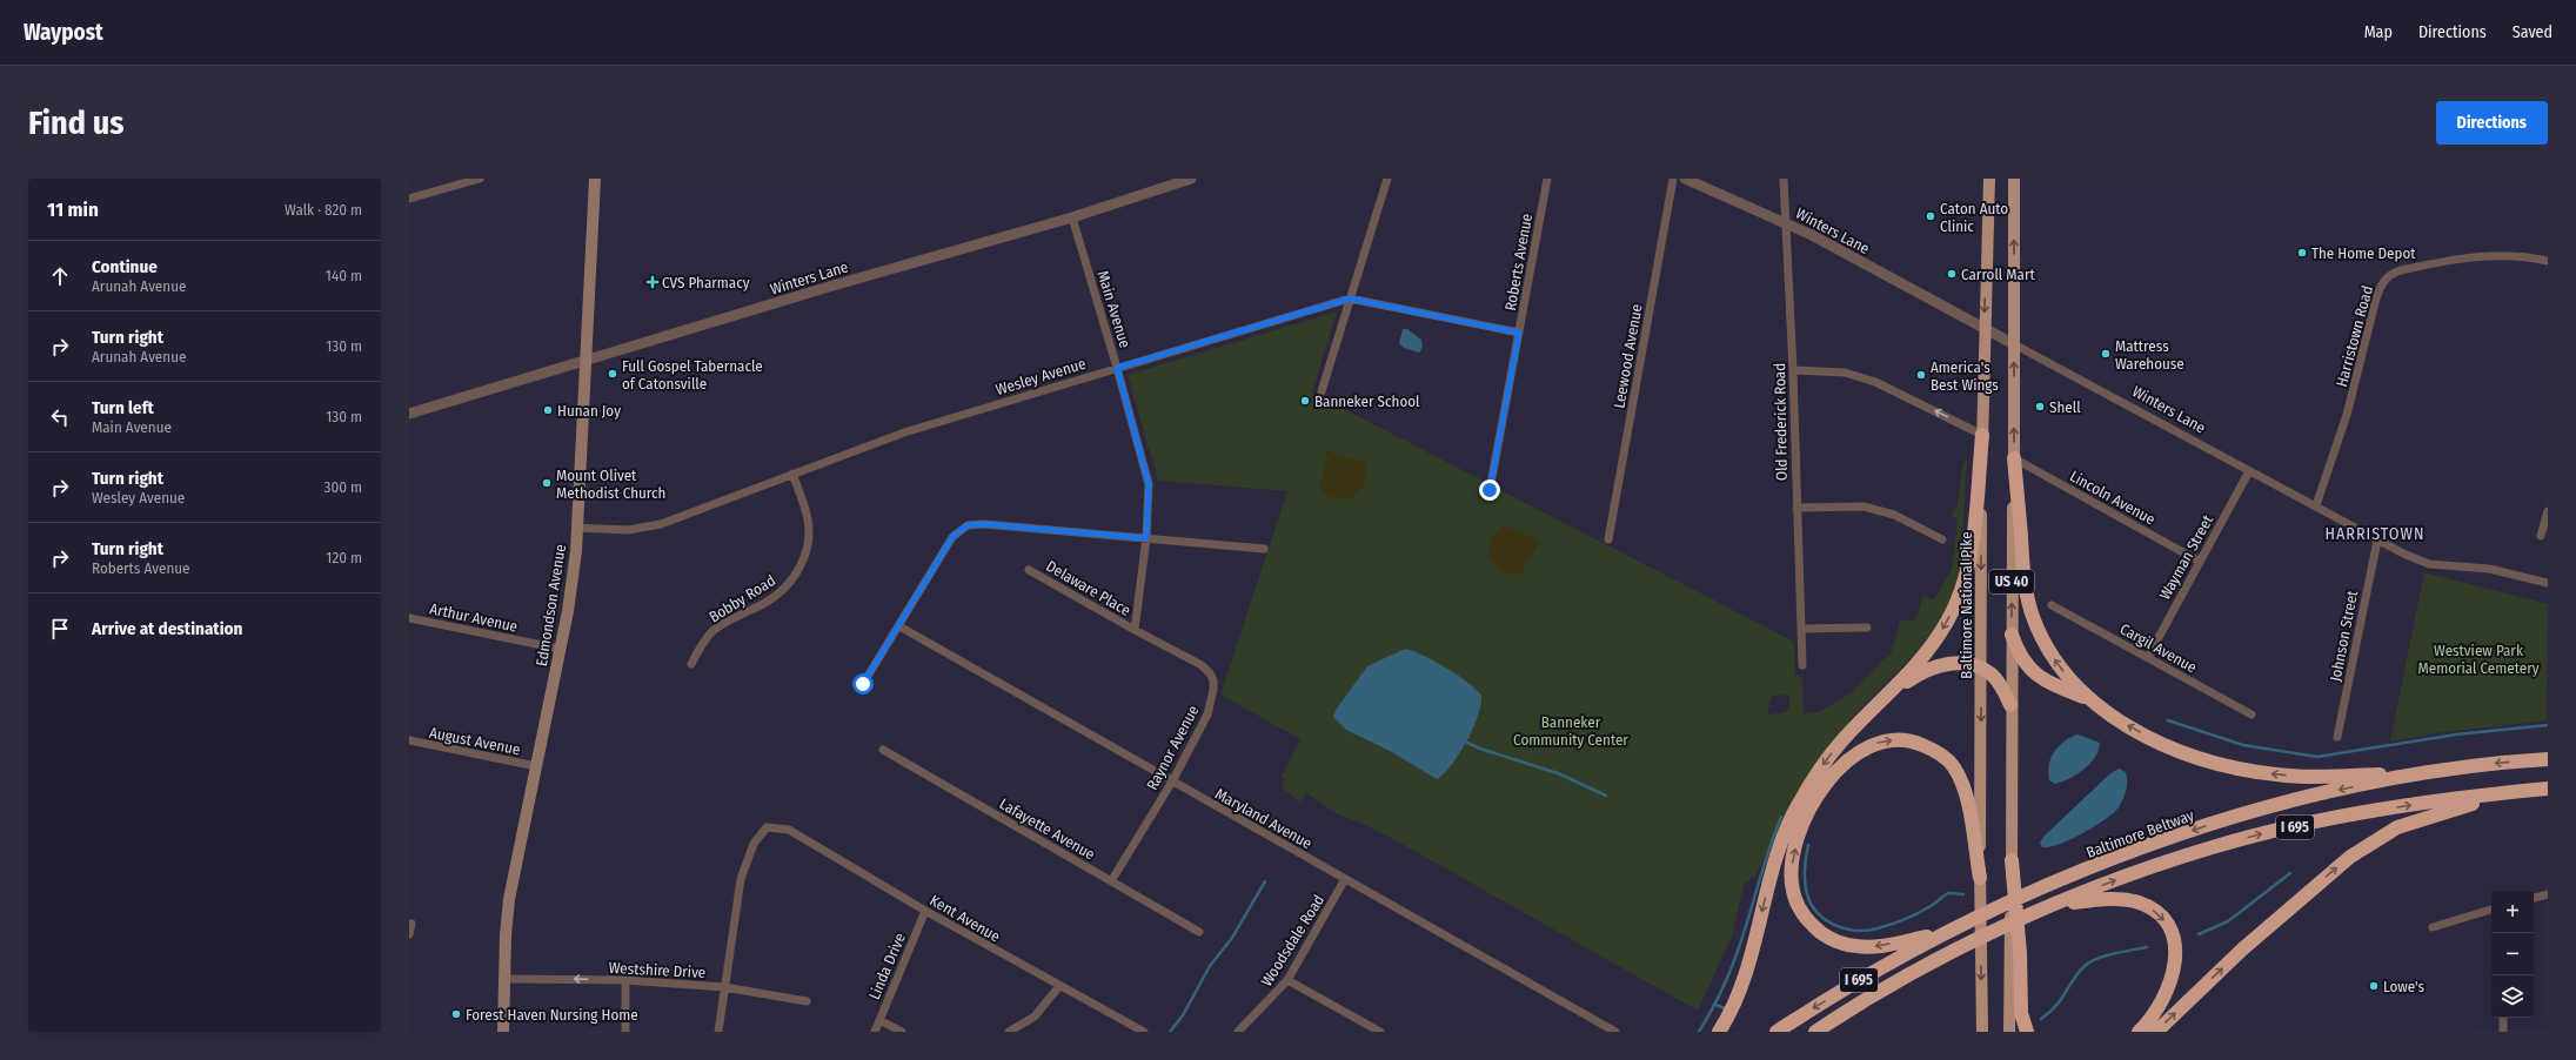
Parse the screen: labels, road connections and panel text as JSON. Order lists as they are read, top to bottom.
{
  "streets": {
    "highway": ["I 695", "Baltimore Beltway"],
    "main road": ["US 40", "Edmondson Avenue", "Baltimore National Pike"],
    "street": [
      "Winters Lane",
      "Roberts Avenue",
      "Main Avenue",
      "Harristown Road",
      "Leewood Avenue",
      "Wesley Avenue",
      "Old Frederick Road",
      "Lincoln Avenue",
      "Wayman Street",
      "Delaware Place",
      "Bobby Road",
      "Arthur Avenue",
      "Johnson Street",
      "Cargil Avenue",
      "August Avenue",
      "Raynor Avenue",
      "Maryland Avenue",
      "Lafayette Avenue",
      "Kent Avenue",
      "Woodsdale Road",
      "Linda Drive",
      "Westshire Drive"
    ]
  },
  "crossings": [
    ["Winters Lane", "Main Avenue"],
    ["Winters Lane", "Harristown Road"],
    ["Winters Lane", "Old Frederick Road"],
    ["Winters Lane", "Wayman Street"],
    ["Winters Lane", "US 40"],
    ["Winters Lane", "Edmondson Avenue"],
    ["Winters Lane", "Baltimore National Pike"],
    ["Winters Lane", "Johnson Street"],
    ["Roberts Avenue", "Wesley Avenue"],
    ["Main Avenue", "Wesley Avenue"],
    ["Main Avenue", "Delaware Place"],
    ["Main Avenue", "Raynor Avenue"],
    ["Wesley Avenue", "Bobby Road"],
    ["Wesley Avenue", "Edmondson Avenue"],
    ["Lincoln Avenue", "Wayman Street"],
    ["Lincoln Avenue", "US 40"],
    ["Wayman Street", "Cargil Avenue"],
    ["Delaware Place", "Raynor Avenue"],
    ["Edmondson Avenue", "Arthur Avenue"],
    ["Edmondson Avenue", "August Avenue"],
    ["Edmondson Avenue", "Westshire Drive"],
    ["Raynor Avenue", "Maryland Avenue"],
    ["Raynor Avenue", "Lafayette Avenue"],
    ["Maryland Avenue", "Woodsdale Road"],
    ["Kent Avenue", "Linda Drive"],
    ["Kent Avenue", "Westshire Drive"]
  ],
  "one_way": ["Westshire Drive"],
  "districts": ["HARRISTOWN"],
  "parks": ["Westview Park Memorial Cemetery", "Banneker Community Center"],
  "places": {
    "other": [
      "Caton Auto Clinic",
      "The Home Depot",
      "Carroll Mart",
      "Mattress Warehouse",
      "Full Gospel Tabernacle of Catonsville",
      "America's Best Wings",
      "Banneker School",
      "Shell",
      "Hunan Joy",
      "Mount Olivet Methodist Church",
      "Lowe's",
      "Forest Haven Nursing Home"
    ],
    "health": ["CVS Pharmacy"]
  },
  "page": {
    "header": "Waypost",
    "nav": ["Map", "Directions", "Saved"],
    "buttons": "Directions",
    "title": "Find us",
    "heading": ["11 min", "Walk · 820 m"],
    "list": [
      ["Continue", "Arunah Avenue", "140 m"],
      ["Turn right", "Arunah Avenue", "130 m"],
      ["Turn left", "Main Avenue", "130 m"],
      ["Turn right", "Wesley Avenue", "300 m"],
      ["Turn right", "Roberts Avenue", "120 m"],
      "Arrive at destination"
    ],
    "map_buttons": ["+", "−"]
  }
}
